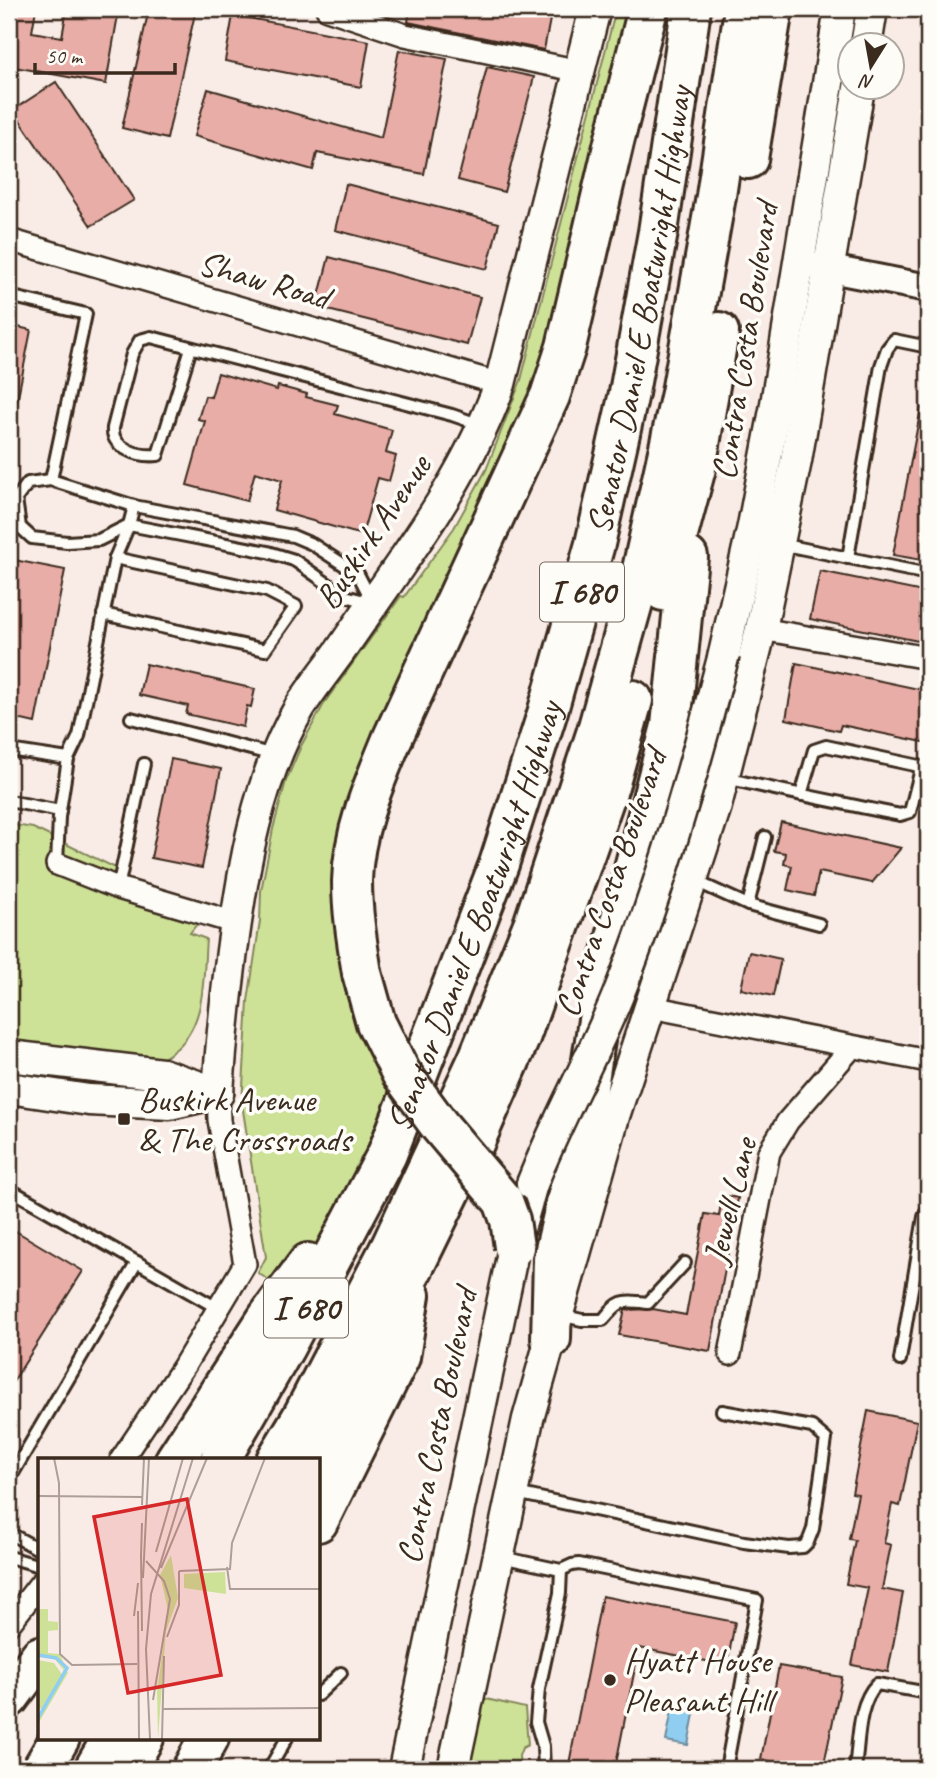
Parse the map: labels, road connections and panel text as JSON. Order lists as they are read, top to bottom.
{
  "streets": {
    "highway": ["Senator Daniel E Boatwright Highway", "I 680"],
    "main road": ["Contra Costa Boulevard", "Buskirk Avenue"],
    "street": ["Shaw Road", "Jewell Lane"]
  },
  "crossings": [
    ["Shaw Road", "Buskirk Avenue"]
  ],
  "places": {
    "transit": ["Buskirk Avenue & The Crossroads"],
    "other": ["Hyatt House Pleasant Hill"]
  },
  "scale_bar": "50 m",
  "north": "bottom"
}
